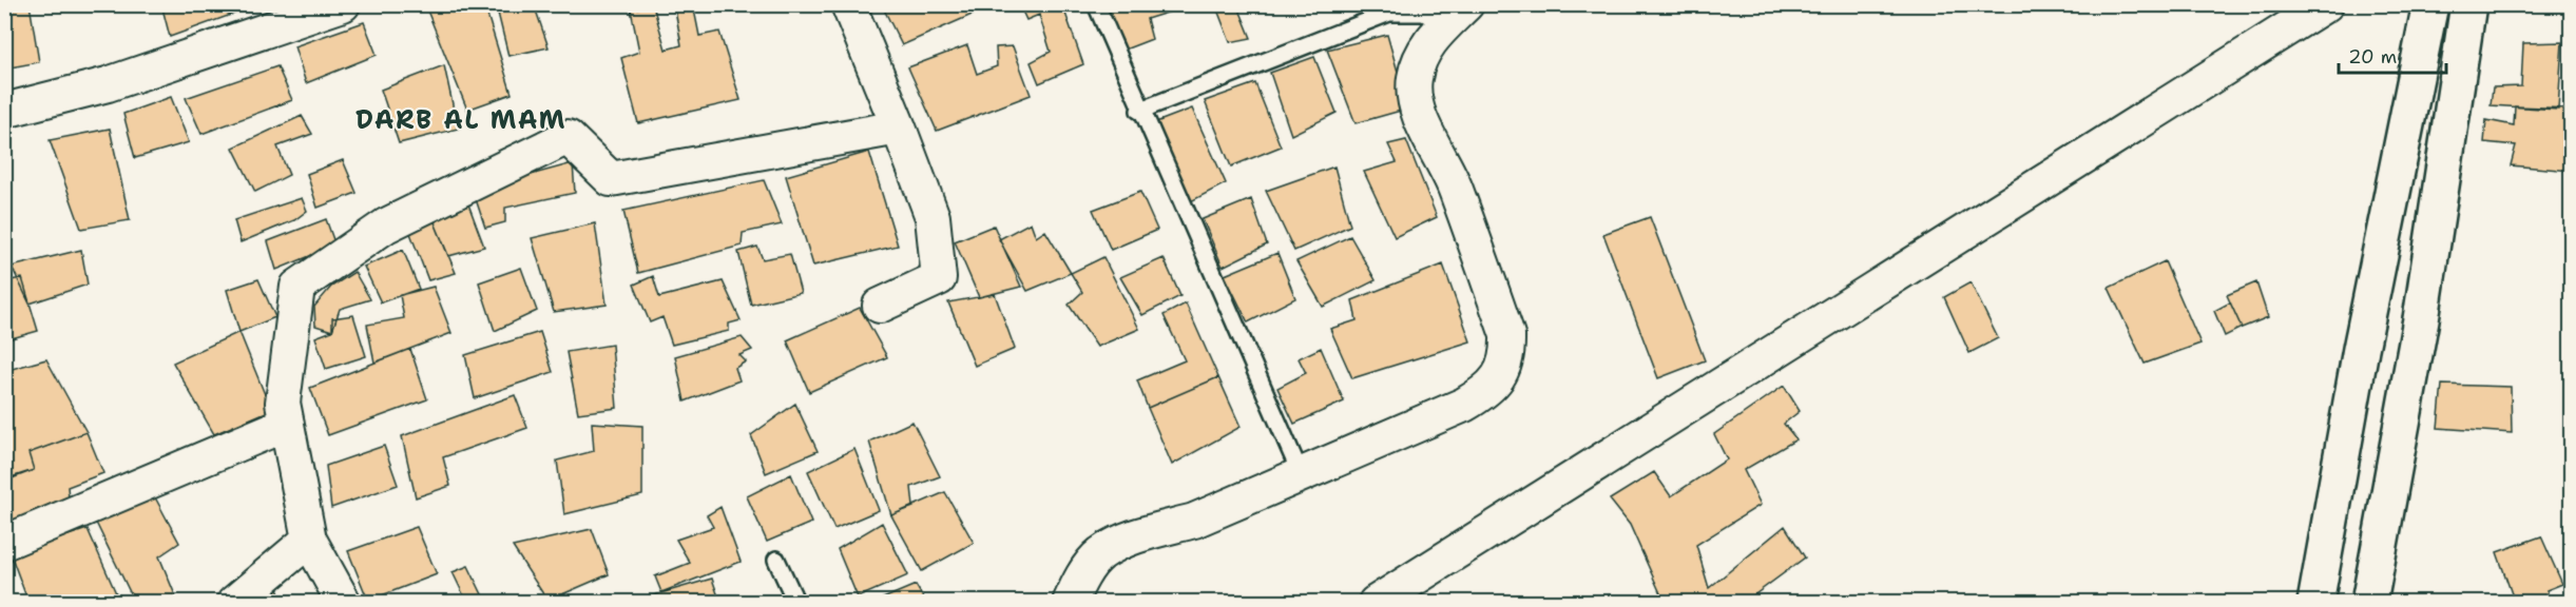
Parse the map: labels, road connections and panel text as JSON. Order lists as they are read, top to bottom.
{
  "districts": ["DARB AL MAM"],
  "scale_bar": "20 m"
}
